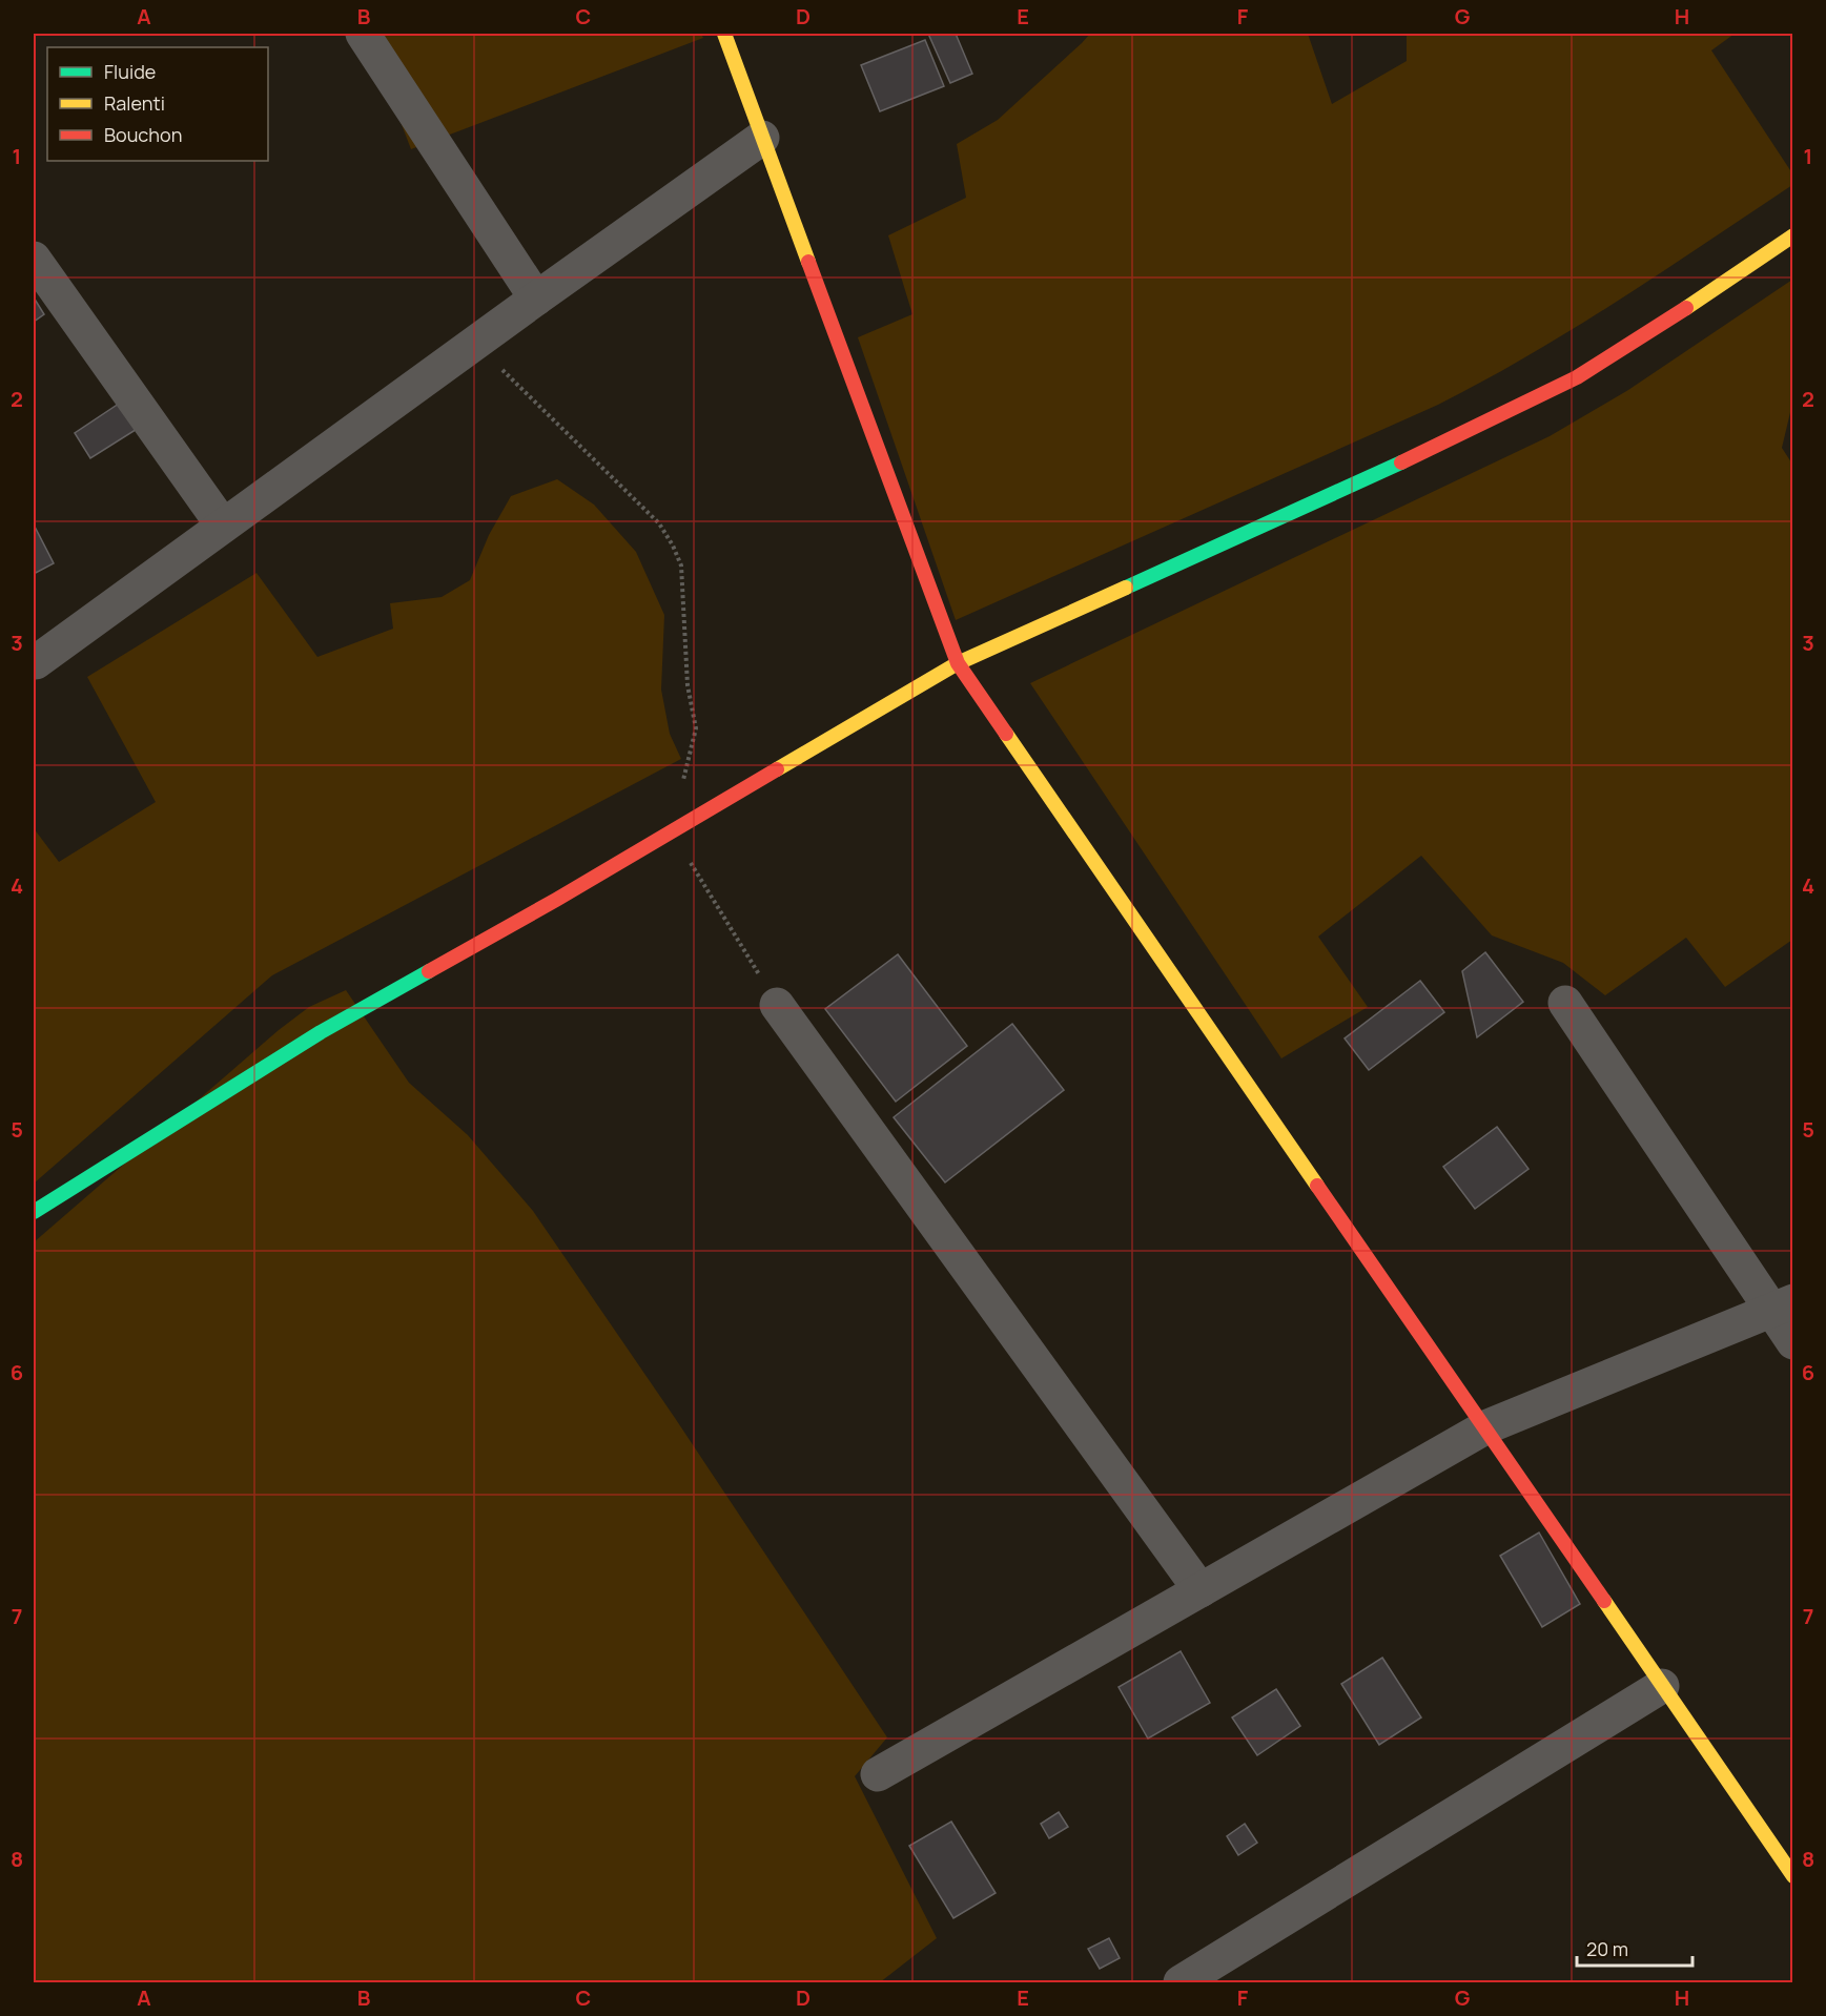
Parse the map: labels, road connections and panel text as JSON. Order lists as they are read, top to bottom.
{
  "legend": ["Fluide", "Ralenti", "Bouchon"],
  "scale_bar": "20 m",
  "grid": {
    "columns": [
      "A",
      "B",
      "C",
      "D",
      "E",
      "F",
      "G",
      "H"
    ],
    "rows": [
      "1",
      "2",
      "3",
      "4",
      "5",
      "6",
      "7",
      "8"
    ]
  }
}
